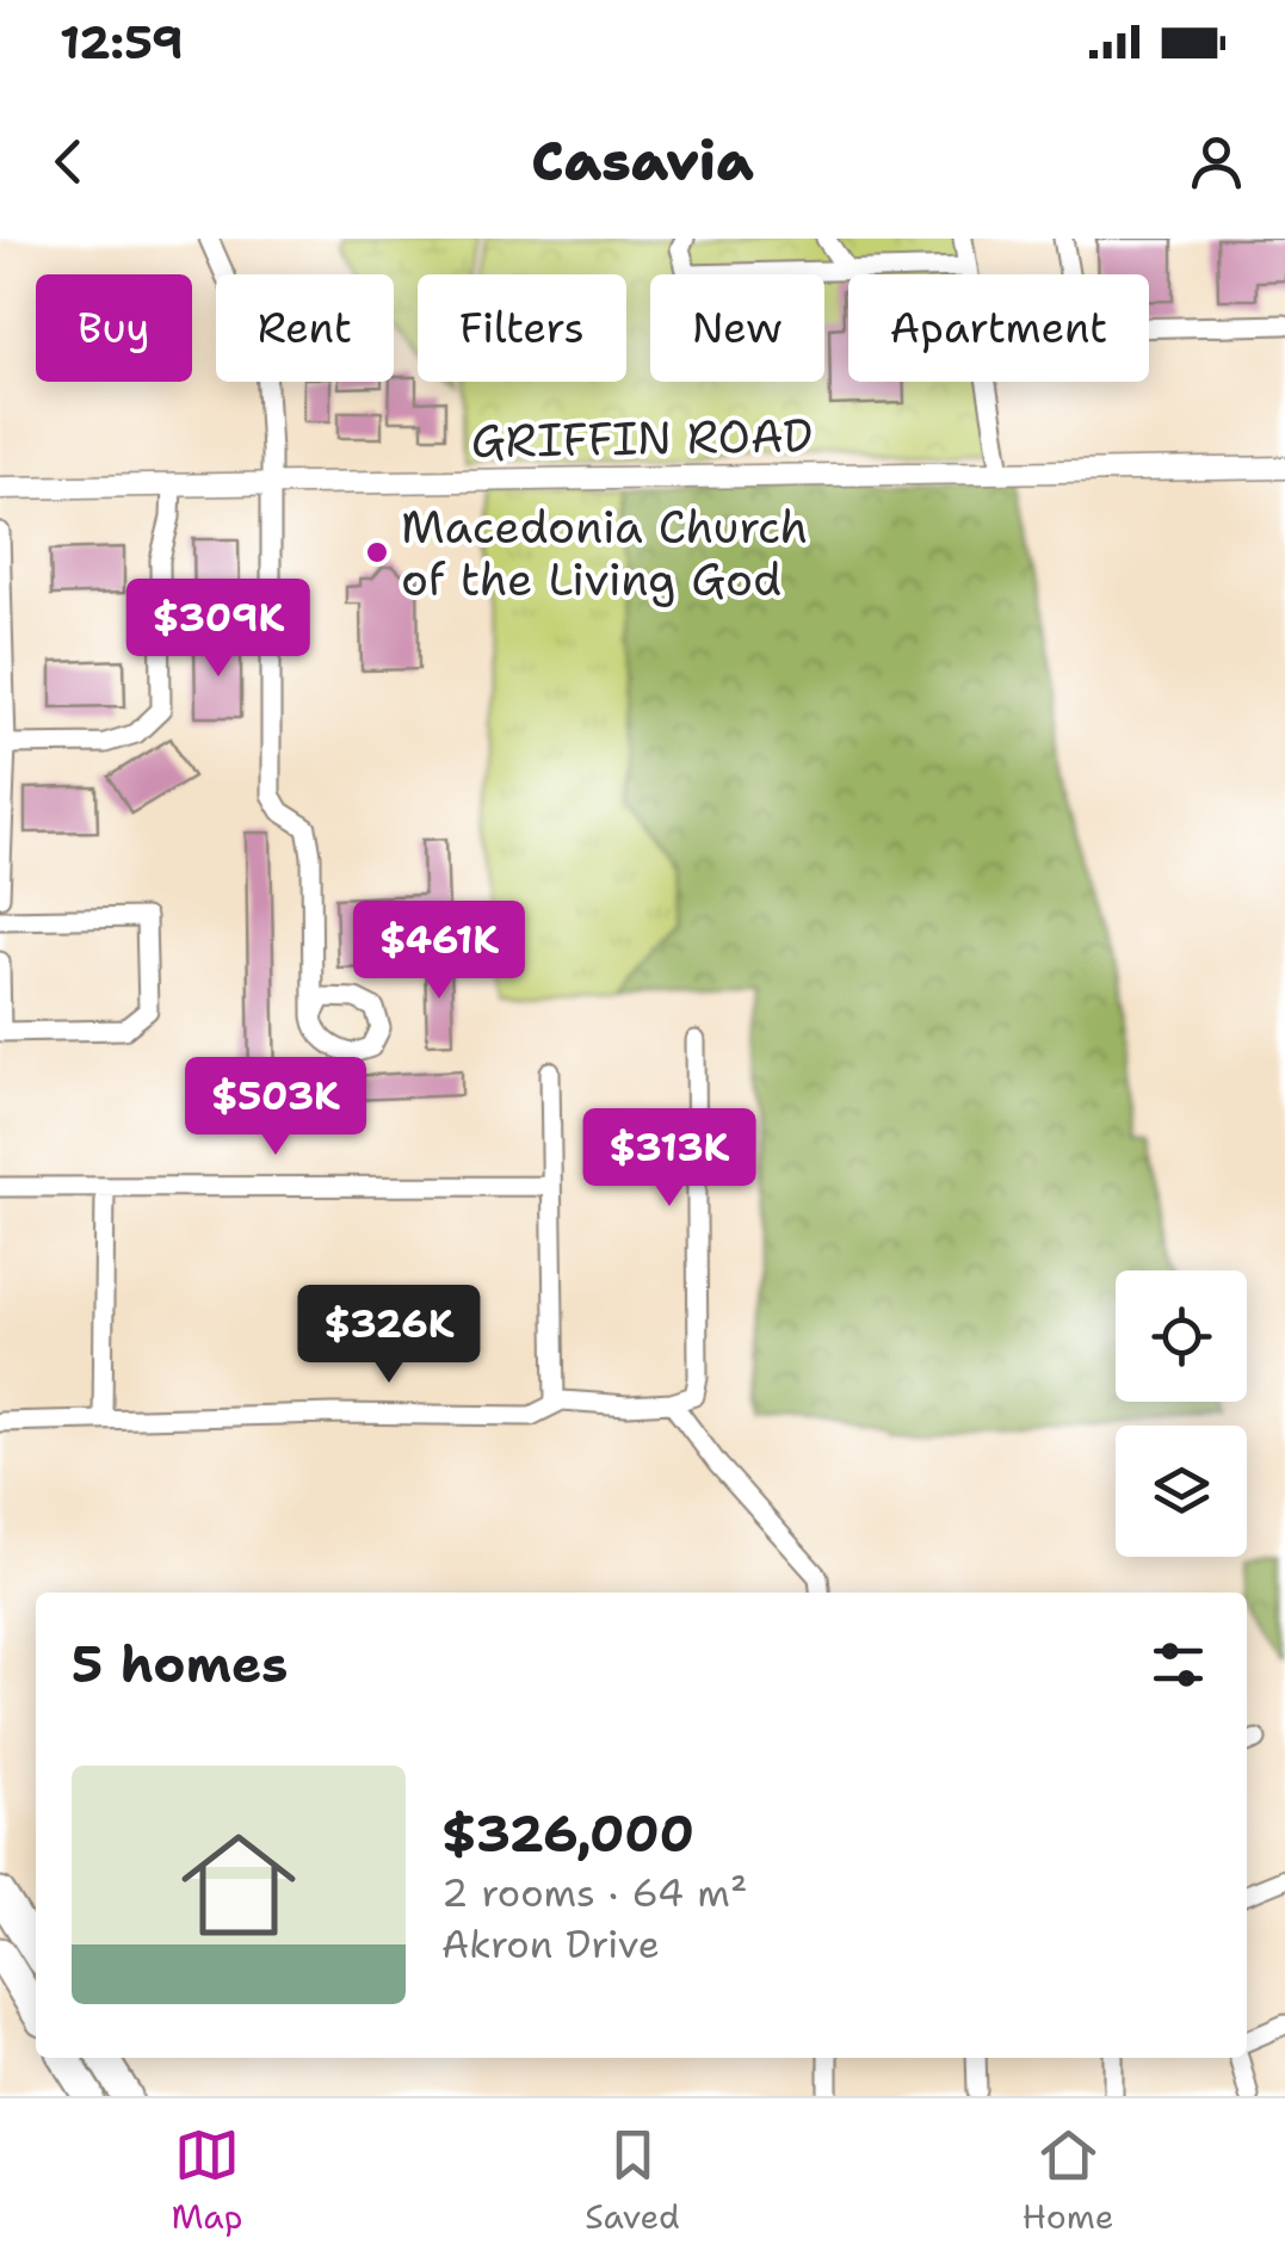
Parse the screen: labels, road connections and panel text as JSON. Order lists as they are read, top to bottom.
{
  "streets": {
    "street": ["GRIFFIN ROAD"]
  },
  "places": ["Macedonia Church of the Living God"],
  "page": {
    "status": "12:59",
    "header": "Casavia",
    "chip": [
      "Buy",
      "Rent",
      "Filters",
      "New",
      "Apartment"
    ],
    "price": [
      "$309K",
      "$461K",
      "$503K",
      "$313K",
      "$326K"
    ],
    "heading": "5 homes",
    "list": [
      {
        "name": "$326,000",
        "note": "2 rooms · 64 m² · Akron Drive"
      }
    ],
    "tabs": ["Map", "Saved", "Home"]
  }
}
